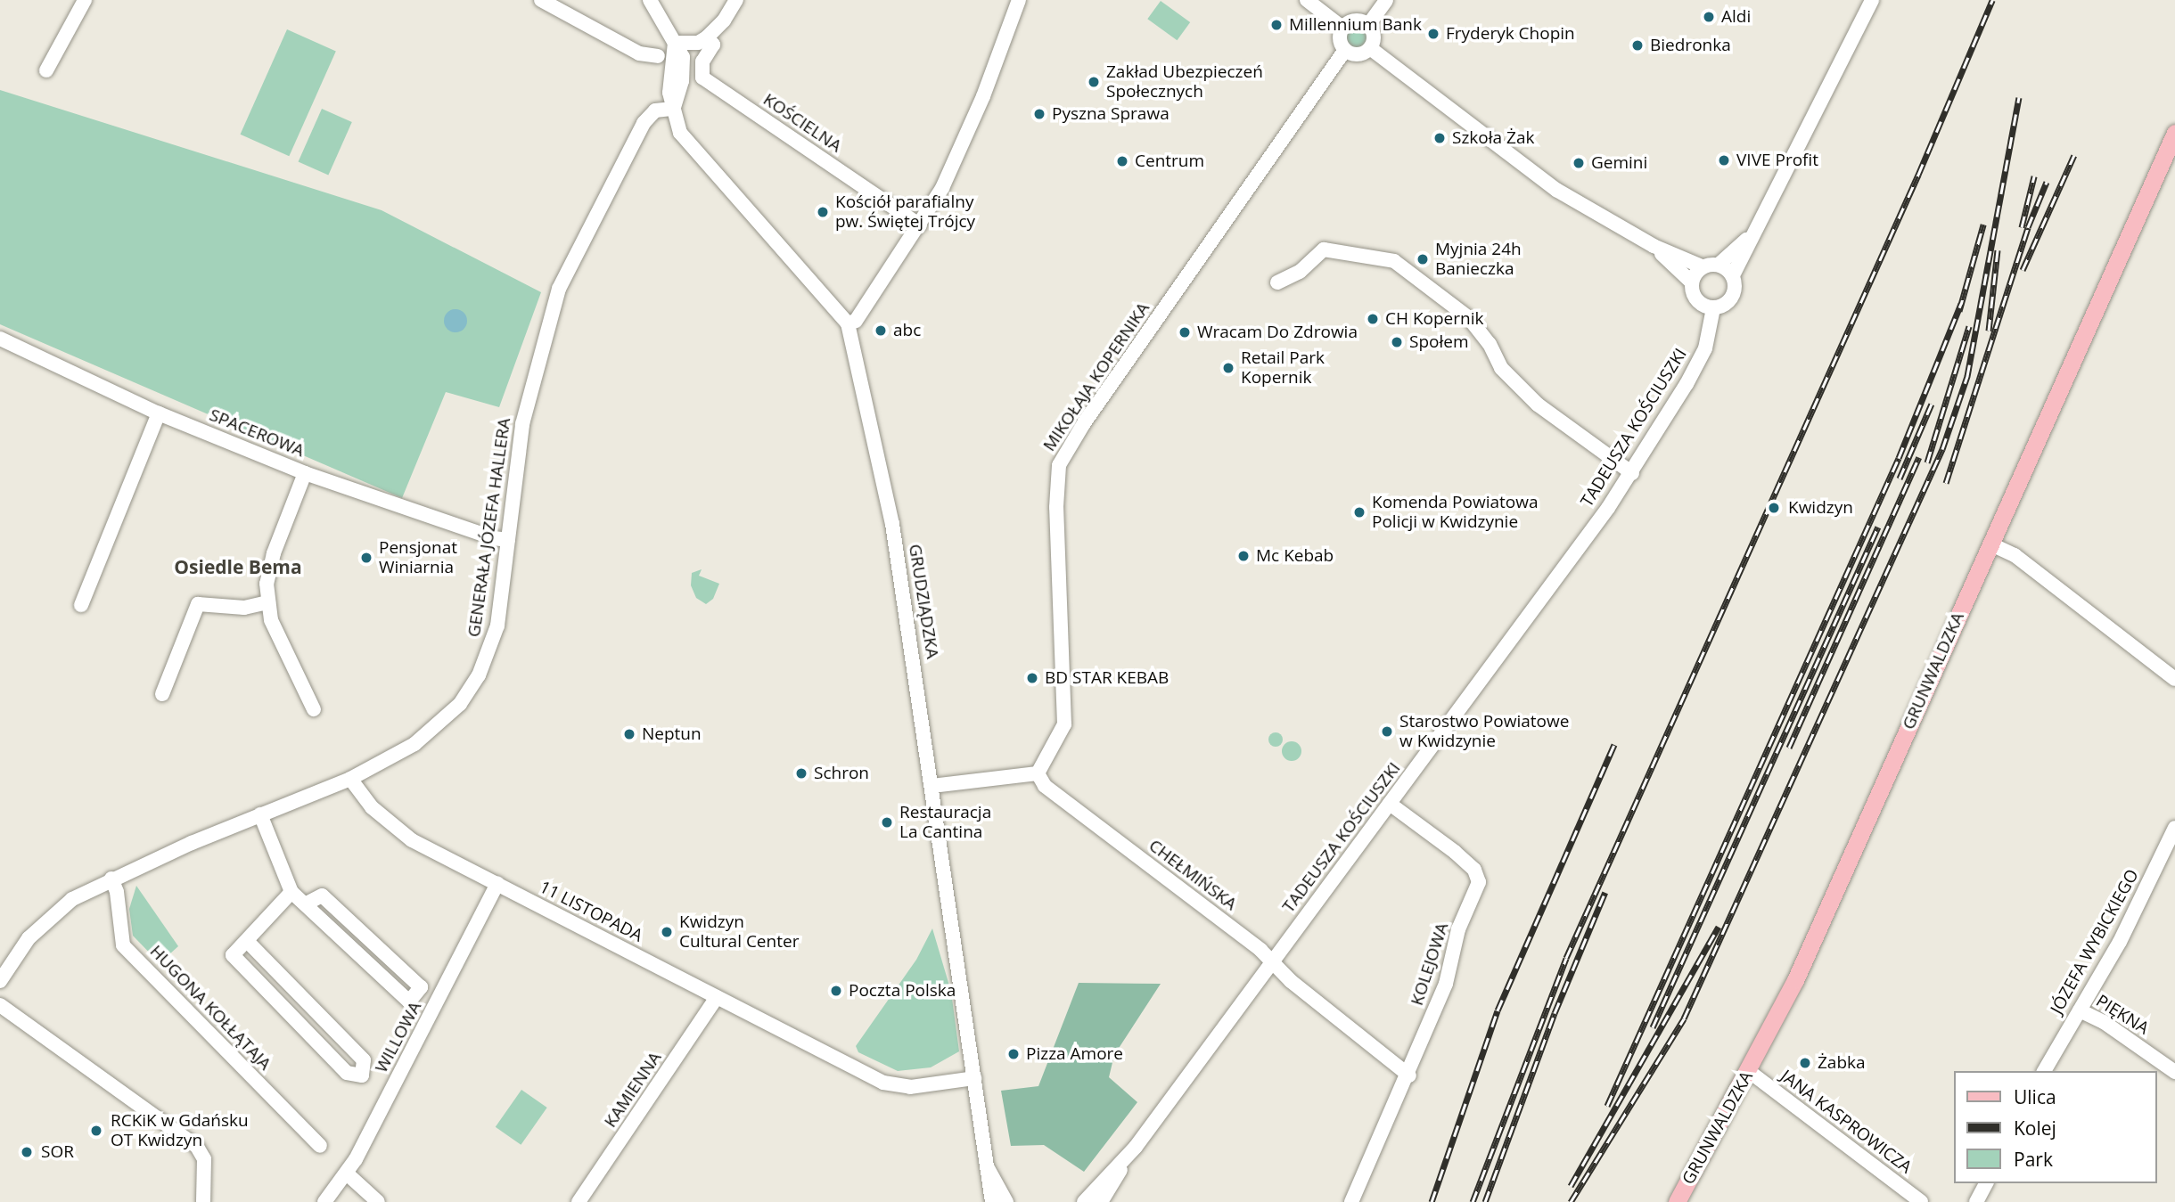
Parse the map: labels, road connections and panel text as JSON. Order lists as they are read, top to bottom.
{
  "streets": {
    "main road": ["GRUNWALDZKA"],
    "street": [
      "KOŚCIELNA",
      "MIKOŁAJA KOPERNIKA",
      "TADEUSZA KOŚCIUSZKI",
      "SPACEROWA",
      "GENERAŁA JÓZEFA HALLERA",
      "GRUDZIĄDZKA",
      "CHEŁMIŃSKA",
      "11 LISTOPADA",
      "JÓZEFA WYBICKIEGO",
      "KOLEJOWA",
      "HUGONA KOŁŁĄTAJA",
      "PIĘKNA",
      "WILLOWA",
      "KAMIENNA",
      "JANA KASPROWICZA"
    ]
  },
  "crossings": [
    ["MIKOŁAJA KOPERNIKA", "CHEŁMIŃSKA"],
    ["TADEUSZA KOŚCIUSZKI", "CHEŁMIŃSKA"],
    ["TADEUSZA KOŚCIUSZKI", "KOLEJOWA"],
    ["SPACEROWA", "GENERAŁA JÓZEFA HALLERA"],
    ["GENERAŁA JÓZEFA HALLERA", "GRUDZIĄDZKA"],
    ["GENERAŁA JÓZEFA HALLERA", "11 LISTOPADA"],
    ["GENERAŁA JÓZEFA HALLERA", "HUGONA KOŁŁĄTAJA"],
    ["GRUDZIĄDZKA", "11 LISTOPADA"],
    ["GRUNWALDZKA", "JANA KASPROWICZA"],
    ["CHEŁMIŃSKA", "KOLEJOWA"],
    ["11 LISTOPADA", "WILLOWA"],
    ["11 LISTOPADA", "KAMIENNA"],
    ["JÓZEFA WYBICKIEGO", "PIĘKNA"]
  ],
  "districts": ["Osiedle Bema"],
  "places": [
    "Aldi",
    "Millennium Bank",
    "Fryderyk Chopin",
    "Biedronka",
    "Zakład Ubezpieczeń Społecznych",
    "Pyszna Sprawa",
    "Szkoła Żak",
    "VIVE Profit",
    "Centrum",
    "Gemini",
    "Kościół parafialny pw. Świętej Trójcy",
    "Myjnia 24h Banieczka",
    "CH Kopernik",
    "abc",
    "Wracam Do Zdrowia",
    "Społem",
    "Retail Park Kopernik",
    "Kwidzyn",
    "Komenda Powiatowa Policji w Kwidzynie",
    "Mc Kebab",
    "Pensjonat Winiarnia",
    "BD STAR KEBAB",
    "Starostwo Powiatowe w Kwidzynie",
    "Neptun",
    "Schron",
    "Restauracja La Cantina",
    "Kwidzyn Cultural Center",
    "Poczta Polska",
    "Pizza Amore",
    "Żabka",
    "RCKiK w Gdańsku OT Kwidzyn",
    "SOR"
  ],
  "legend": ["Ulica", "Kolej", "Park"]
}
